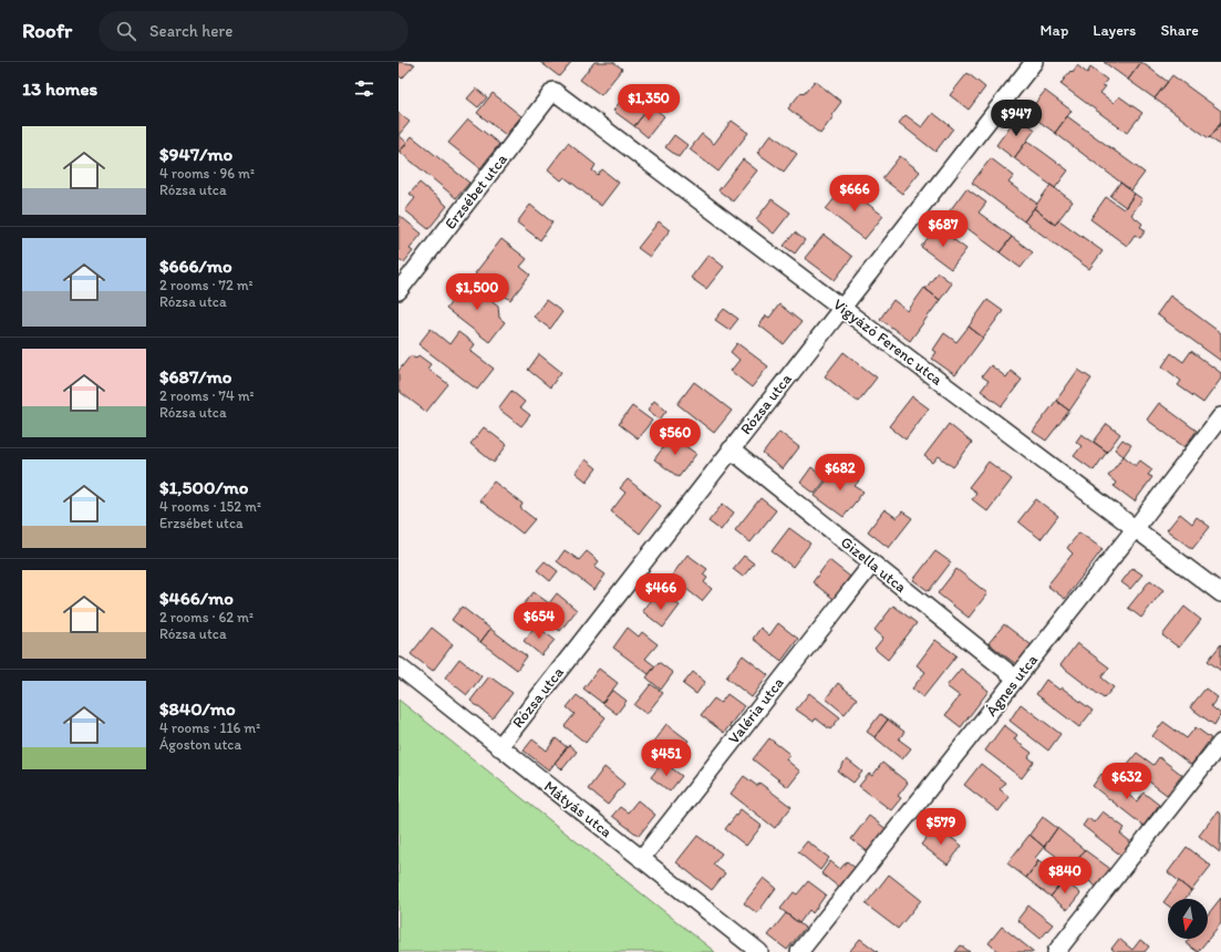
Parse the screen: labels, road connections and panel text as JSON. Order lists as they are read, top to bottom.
{
  "streets": {
    "street": [
      "Erzsébet utca",
      "Vigyázó Ferenc utca",
      "Rózsa utca",
      "Gizella utca",
      "Ágnes utca",
      "Valéria utca",
      "Mátyás utca"
    ]
  },
  "crossings": [
    ["Erzsébet utca", "Vigyázó Ferenc utca"],
    ["Vigyázó Ferenc utca", "Rózsa utca"],
    ["Vigyázó Ferenc utca", "Ágnes utca"],
    ["Rózsa utca", "Gizella utca"],
    ["Rózsa utca", "Mátyás utca"],
    ["Gizella utca", "Ágnes utca"],
    ["Gizella utca", "Valéria utca"],
    ["Valéria utca", "Mátyás utca"]
  ],
  "north": "bottom",
  "page": {
    "header": "Roofr",
    "search": "Search here",
    "nav": ["Map", "Layers", "Share"],
    "heading": "13 homes",
    "price": [
      "$1,350",
      "$947",
      "$666",
      "$687",
      "$1,500",
      "$560",
      "$682",
      "$466",
      "$654",
      "$451",
      "$632",
      "$579",
      "$840"
    ],
    "list": [
      {
        "name": "$947/mo",
        "note": "4 rooms · 96 m² · Rózsa utca"
      },
      {
        "name": "$666/mo",
        "note": "2 rooms · 72 m² · Rózsa utca"
      },
      {
        "name": "$687/mo",
        "note": "2 rooms · 74 m² · Rózsa utca"
      },
      {
        "name": "$1,500/mo",
        "note": "4 rooms · 152 m² · Erzsébet utca"
      },
      {
        "name": "$466/mo",
        "note": "2 rooms · 62 m² · Rózsa utca"
      },
      {
        "name": "$840/mo",
        "note": "4 rooms · 116 m² · Ágoston utca"
      }
    ]
  }
}
